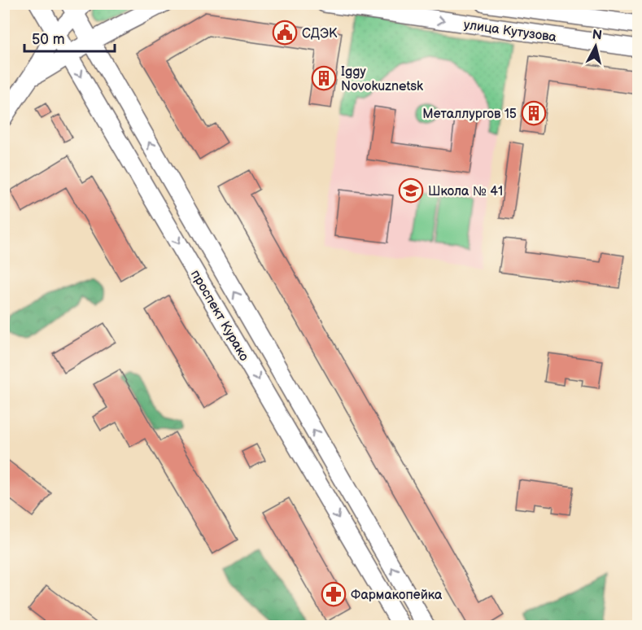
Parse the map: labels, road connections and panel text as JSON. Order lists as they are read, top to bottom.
{
  "streets": {
    "main road": ["улица Кутузова", "проспект Курако"]
  },
  "places": {
    "public building": ["СДЭК"],
    "building": ["Iggy Novokuznetsk", "Металлургов 15"],
    "school or university": ["Школа № 41"],
    "pharmacy": ["Фармакопейка"]
  },
  "scale_bar": "50 m",
  "north": "top"
}
